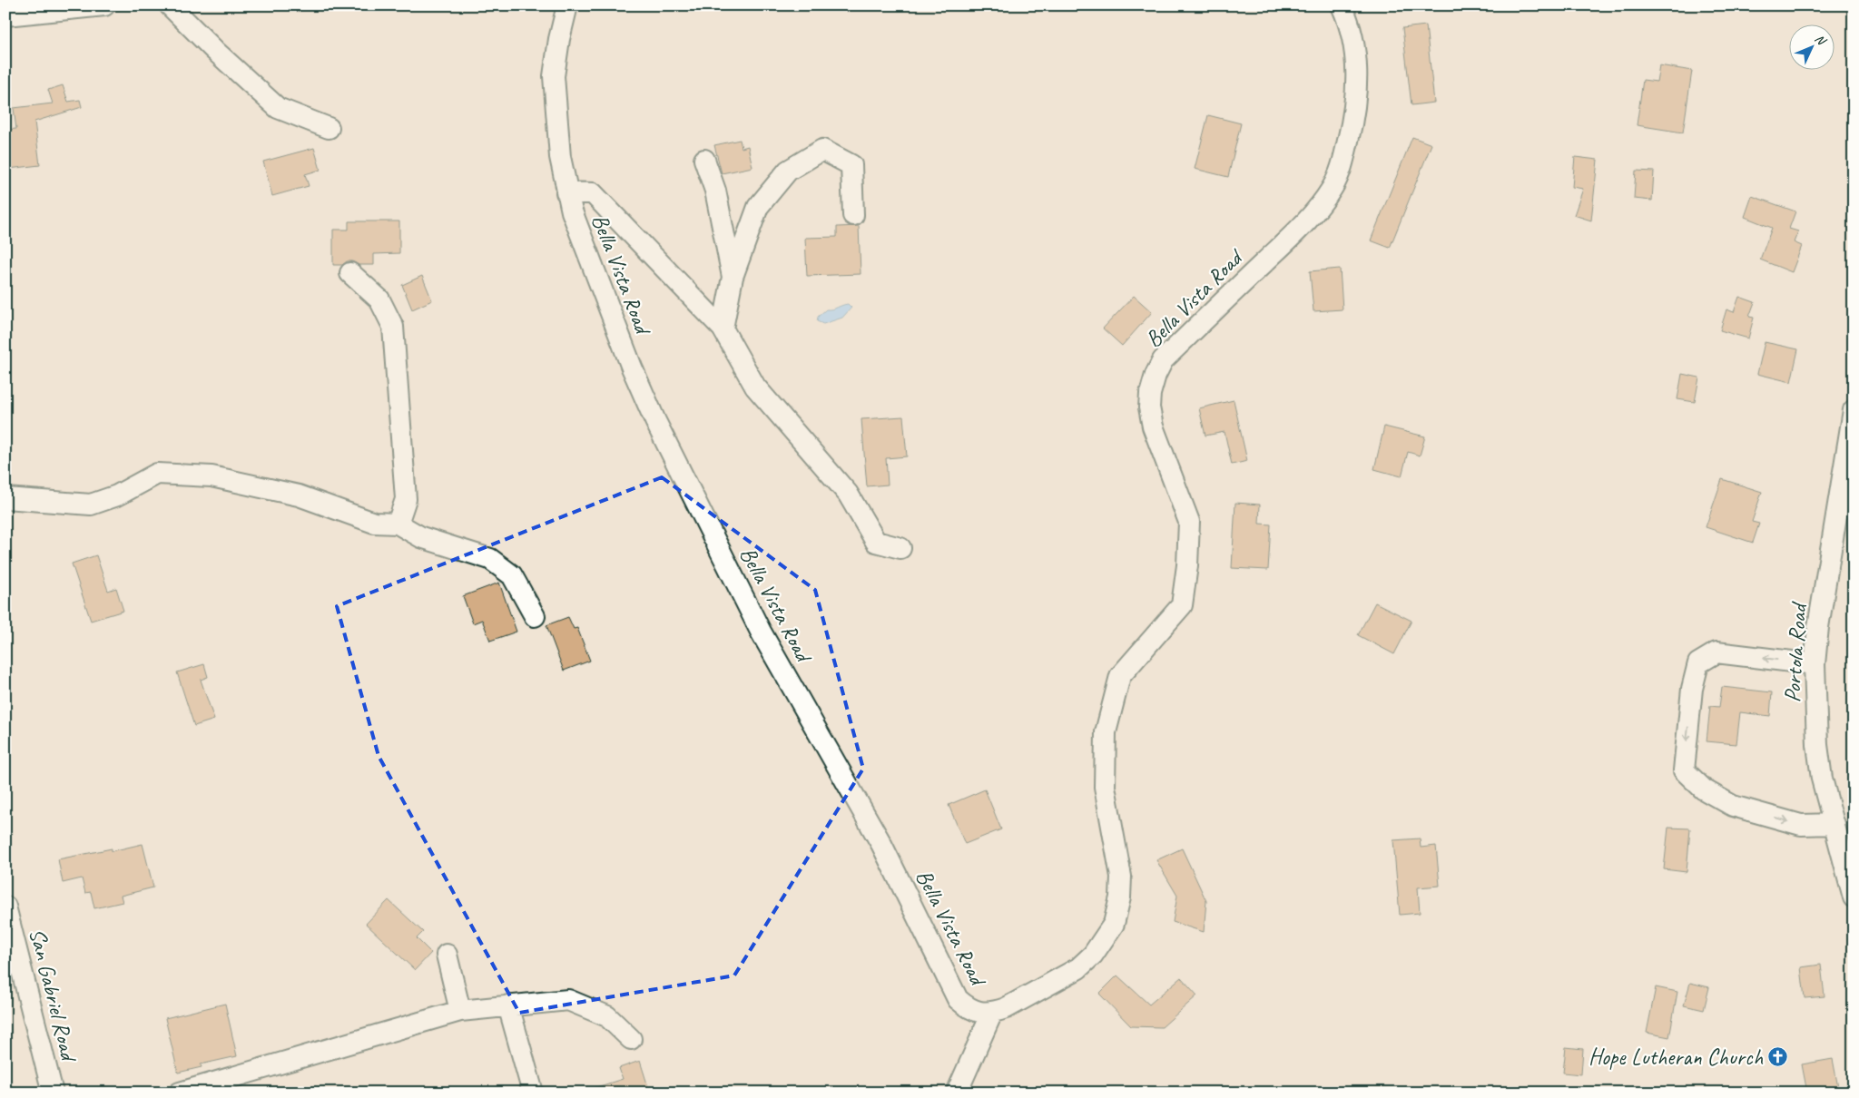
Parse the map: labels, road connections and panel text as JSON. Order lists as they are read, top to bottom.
{
  "streets": {
    "street": ["Bella Vista Road", "Portola Road", "San Gabriel Road"]
  },
  "places": {
    "church": ["Hope Lutheran Church"]
  },
  "north": "top right"
}
